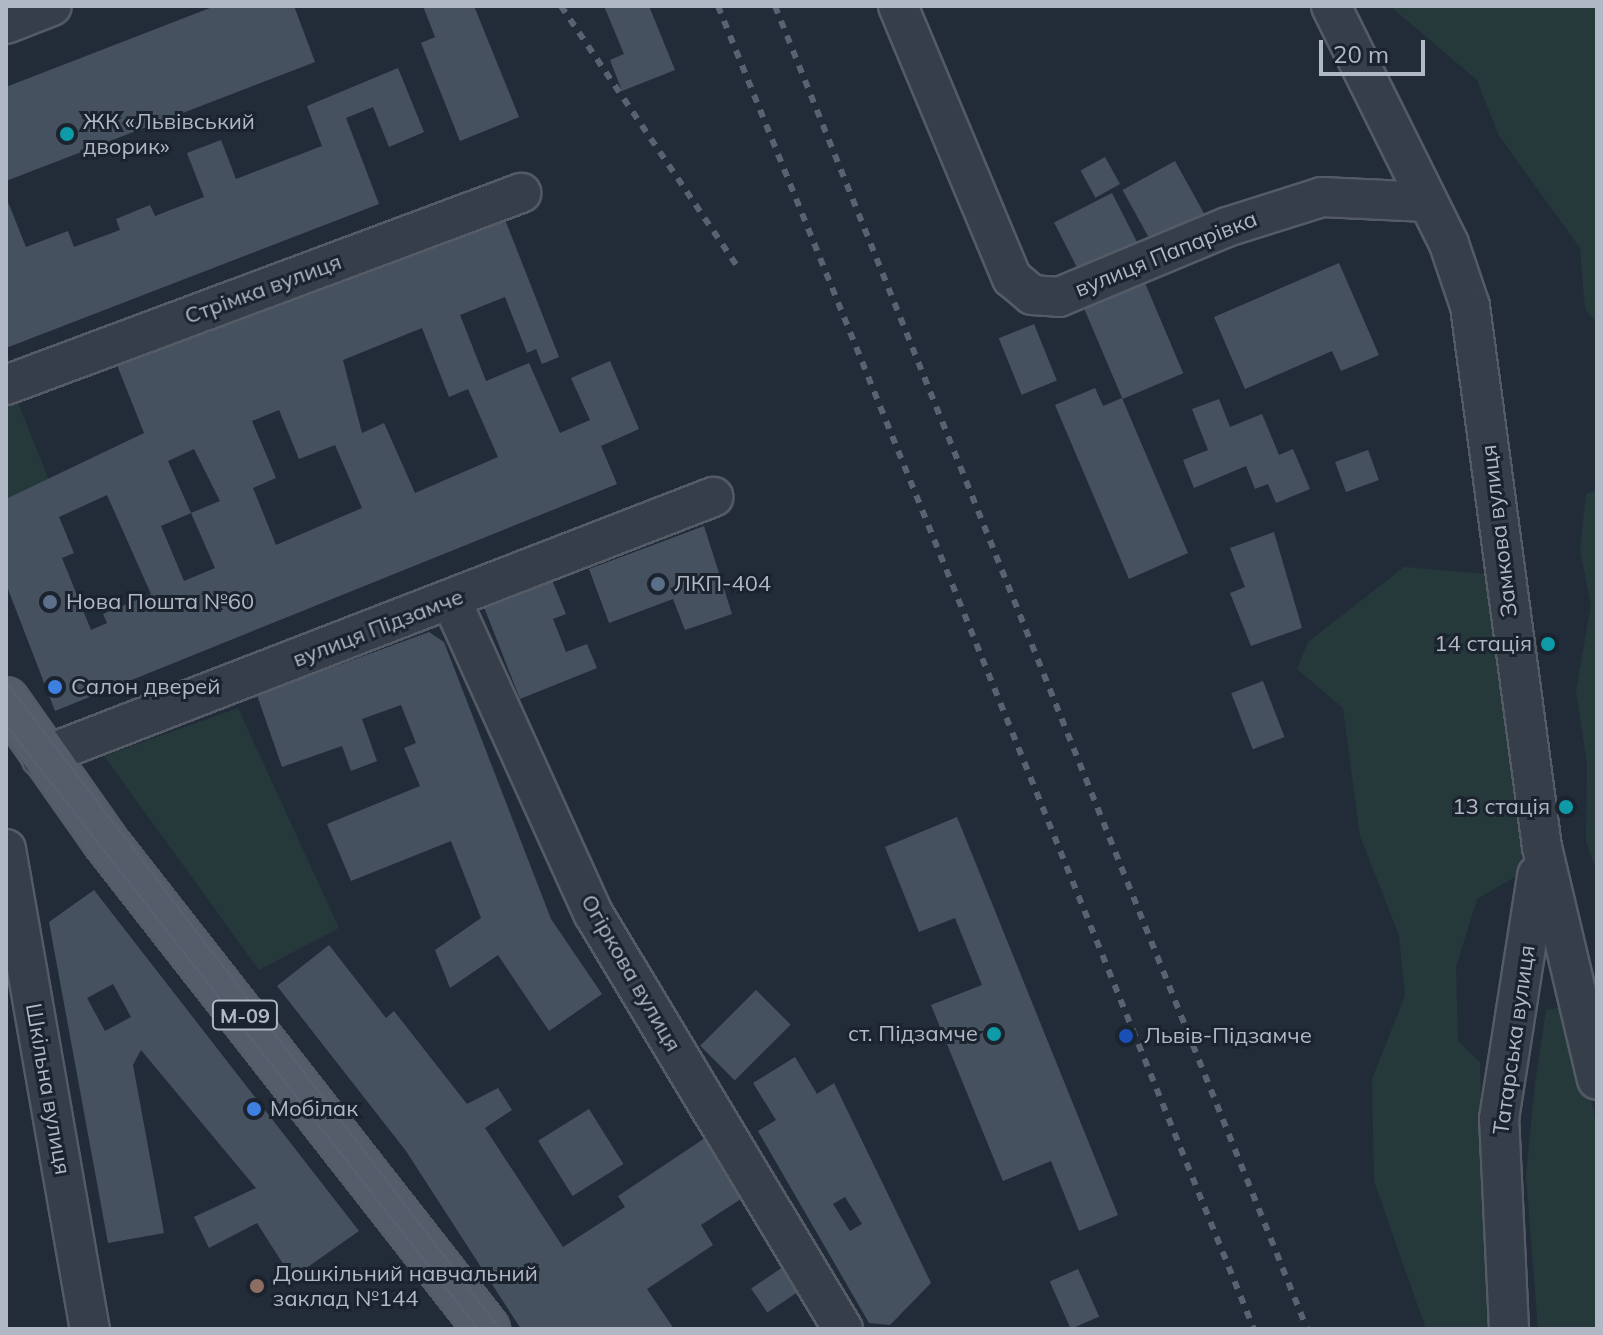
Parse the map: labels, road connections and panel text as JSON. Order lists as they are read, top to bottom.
{
  "streets": {
    "main road": ["М-09"],
    "street": [
      "вулиця Папарівка",
      "Стрімка вулиця",
      "Замкова вулиця",
      "вулиця Підзамче",
      "Огіркова вулиця",
      "Татарська вулиця",
      "Шкільна вулиця"
    ]
  },
  "crossings": [
    ["вулиця Папарівка", "Замкова вулиця"],
    ["Замкова вулиця", "Татарська вулиця"],
    ["вулиця Підзамче", "Огіркова вулиця"],
    ["вулиця Підзамче", "М-09"]
  ],
  "places": [
    "ЖК «Львівський дворик»",
    "ЛКП-404",
    "Нова Пошта №60",
    "14 стація",
    "Салон дверей",
    "13 стація",
    "ст. Підзамче",
    "Львів-Підзамче",
    "Мобілак",
    "Дошкільний навчальний заклад №144"
  ],
  "scale_bar": "20 m"
}
